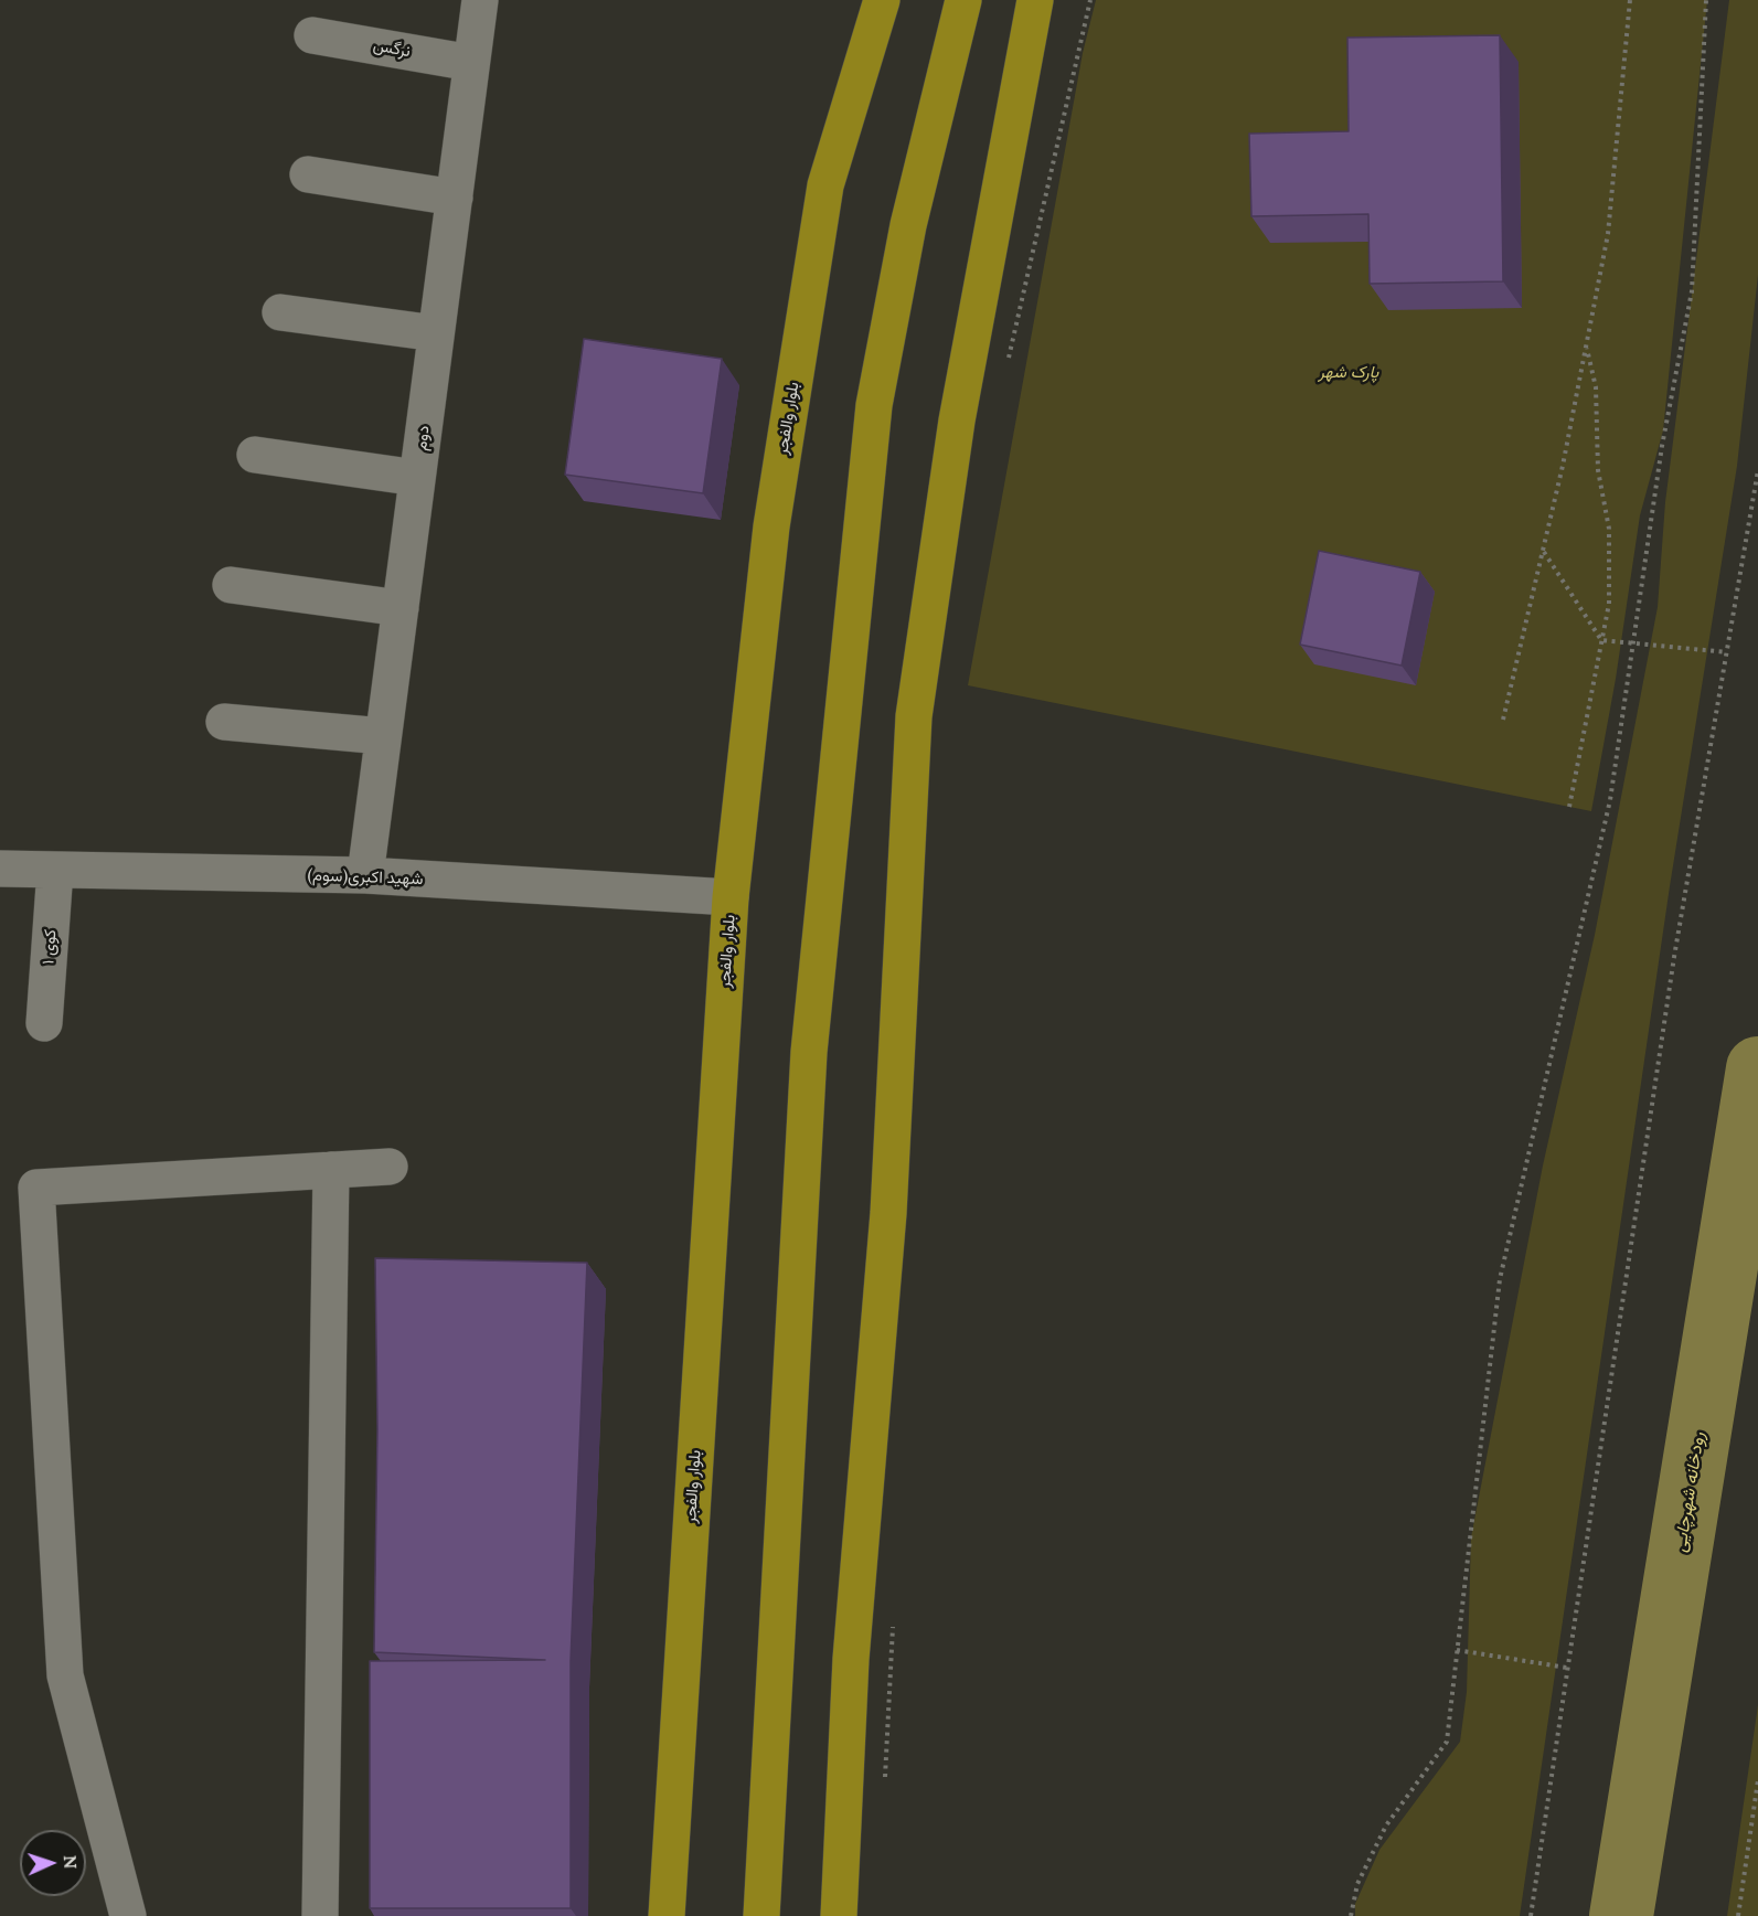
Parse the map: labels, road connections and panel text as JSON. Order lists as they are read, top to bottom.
{
  "streets": {
    "highway": ["بلوار والفجر"],
    "street": [
      "نرگس",
      "دوم",
      "شهید اکبری(سوم)",
      "کوی ۱"
    ]
  },
  "crossings": [
    ["نرگس", "دوم"],
    ["بلوار والفجر", "شهید اکبری(سوم)"],
    ["دوم", "شهید اکبری(سوم)"],
    ["شهید اکبری(سوم)", "کوی ۱"]
  ],
  "water": ["رودخانه شهرچایی"],
  "parks": ["پارک شهر"],
  "north": "right"
}
